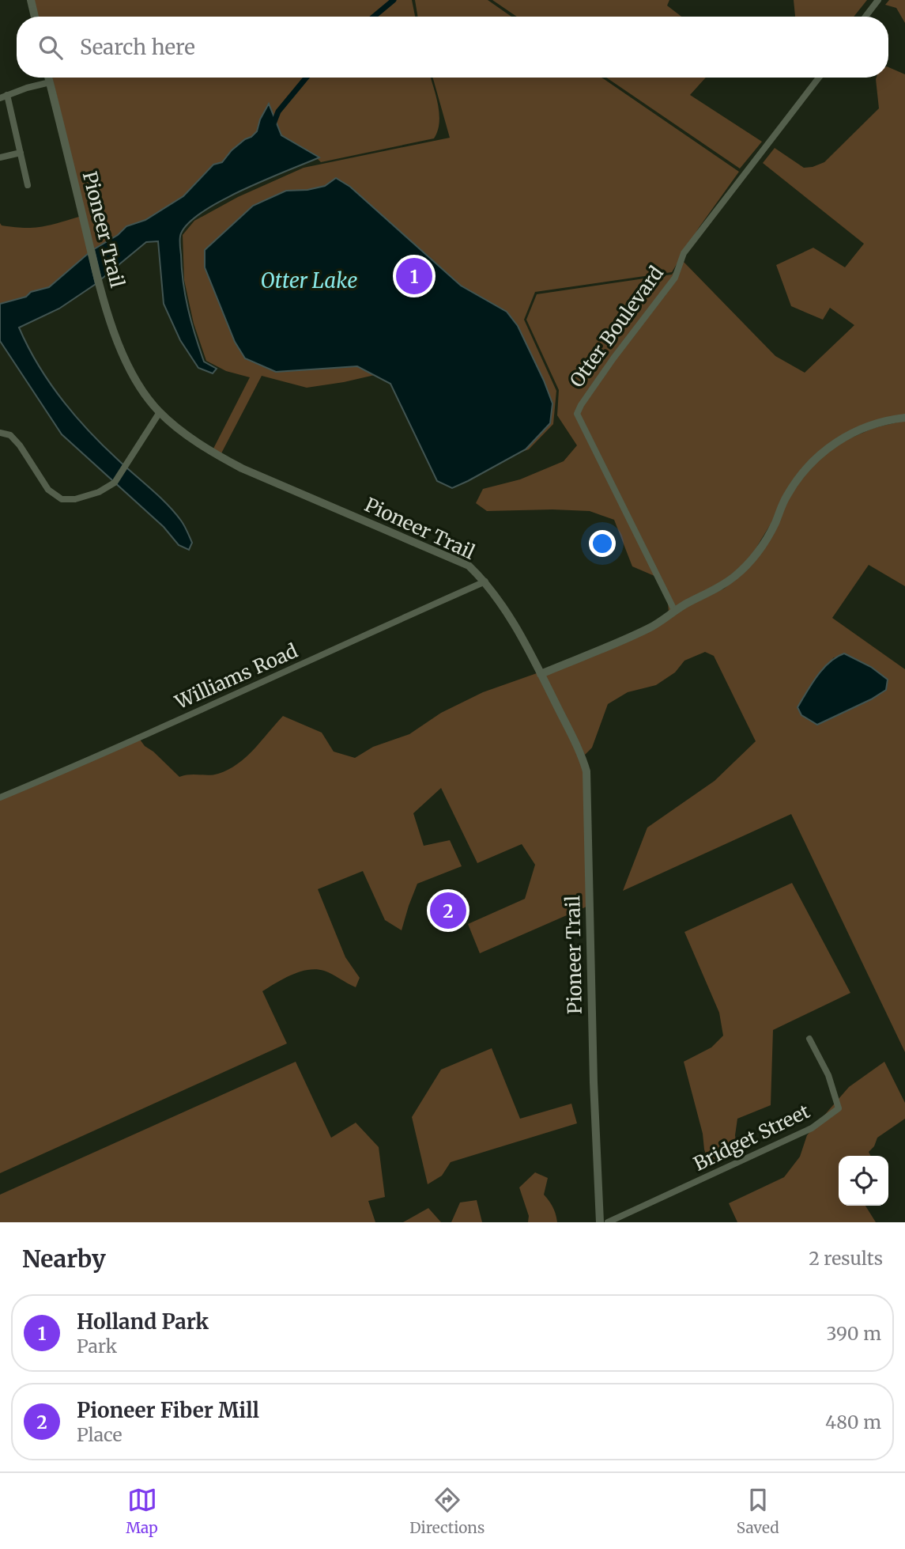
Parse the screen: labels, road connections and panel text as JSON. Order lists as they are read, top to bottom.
{
  "streets": {
    "street": [
      "Pioneer Trail",
      "Otter Boulevard",
      "Williams Road",
      "Bridget Street"
    ]
  },
  "crossings": [
    ["Pioneer Trail", "Williams Road"]
  ],
  "water": ["Otter Lake"],
  "page": {
    "search": "Search here",
    "pins": ["1", "2"],
    "heading": ["Nearby", "2 results"],
    "list": [
      {
        "mark": "1",
        "name": "Holland Park",
        "note": "Park",
        "value": "390 m"
      },
      {
        "mark": "2",
        "name": "Pioneer Fiber Mill",
        "note": "Place",
        "value": "480 m"
      }
    ],
    "nav": ["Map", "Directions", "Saved"]
  }
}
